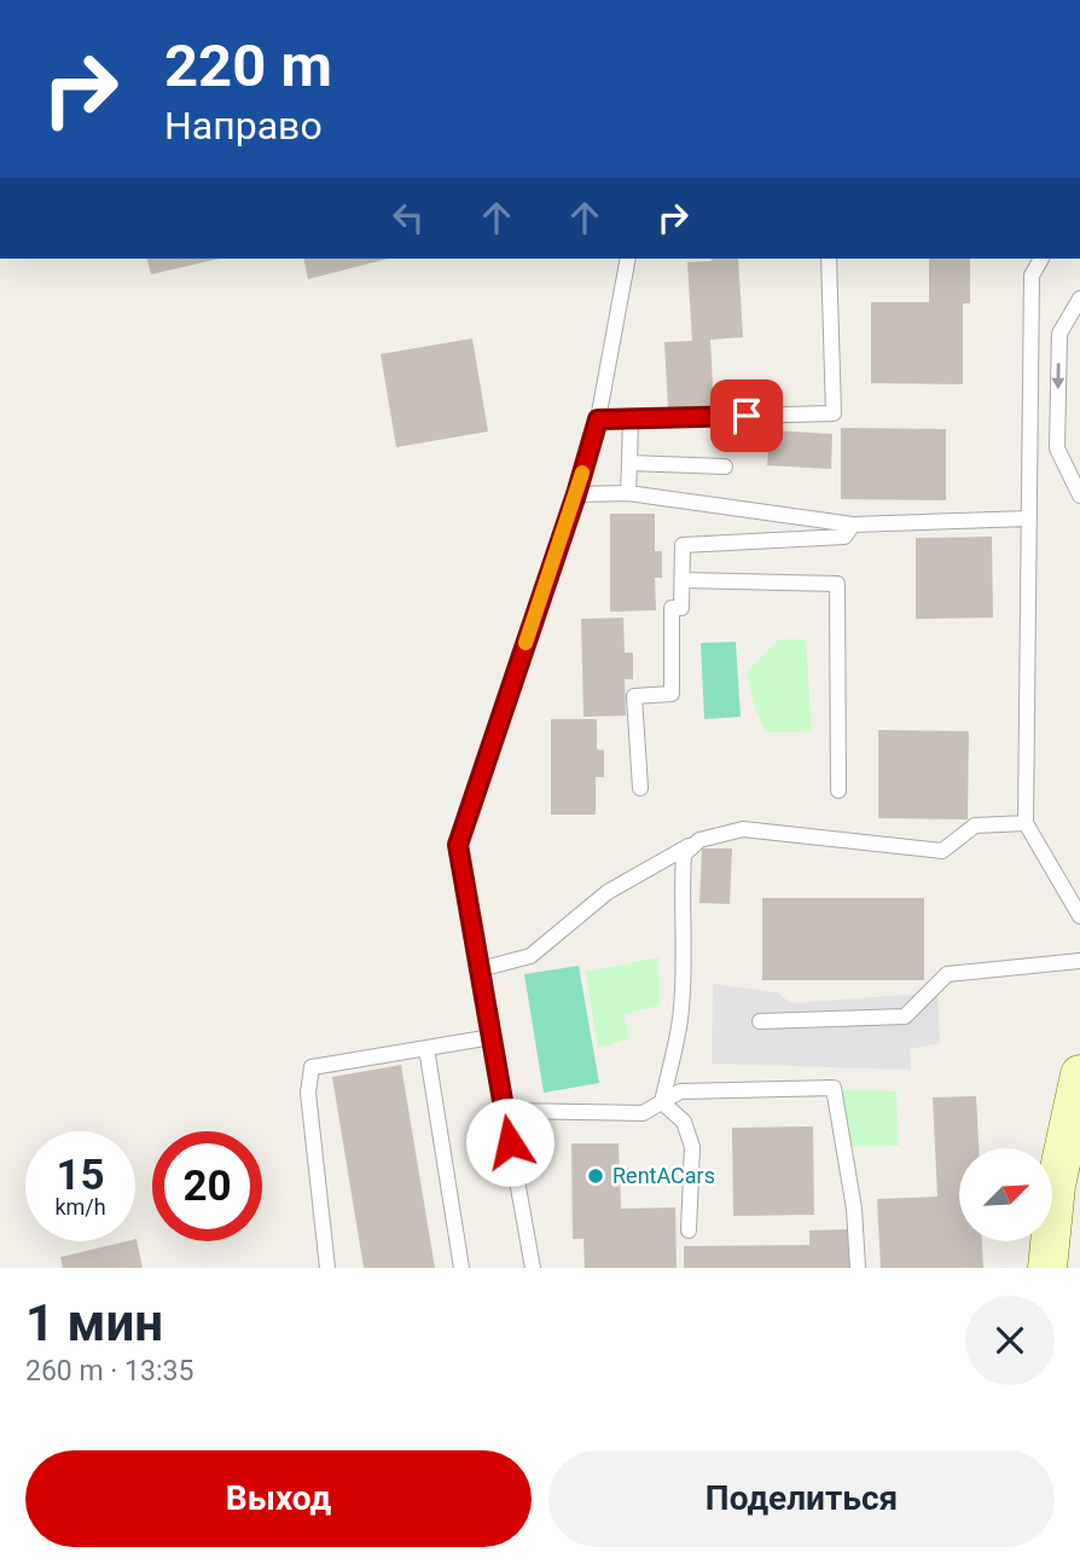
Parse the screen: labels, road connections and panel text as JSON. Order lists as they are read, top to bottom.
{
  "places": ["RentACars"],
  "north": "top right",
  "page": {
    "turn": ["220 m", "Направо"],
    "speed": "15 km/h",
    "limit": "20",
    "heading": ["1 мин", "260 m · 13:35"],
    "buttons": ["Выход", "Поделиться"]
  }
}
